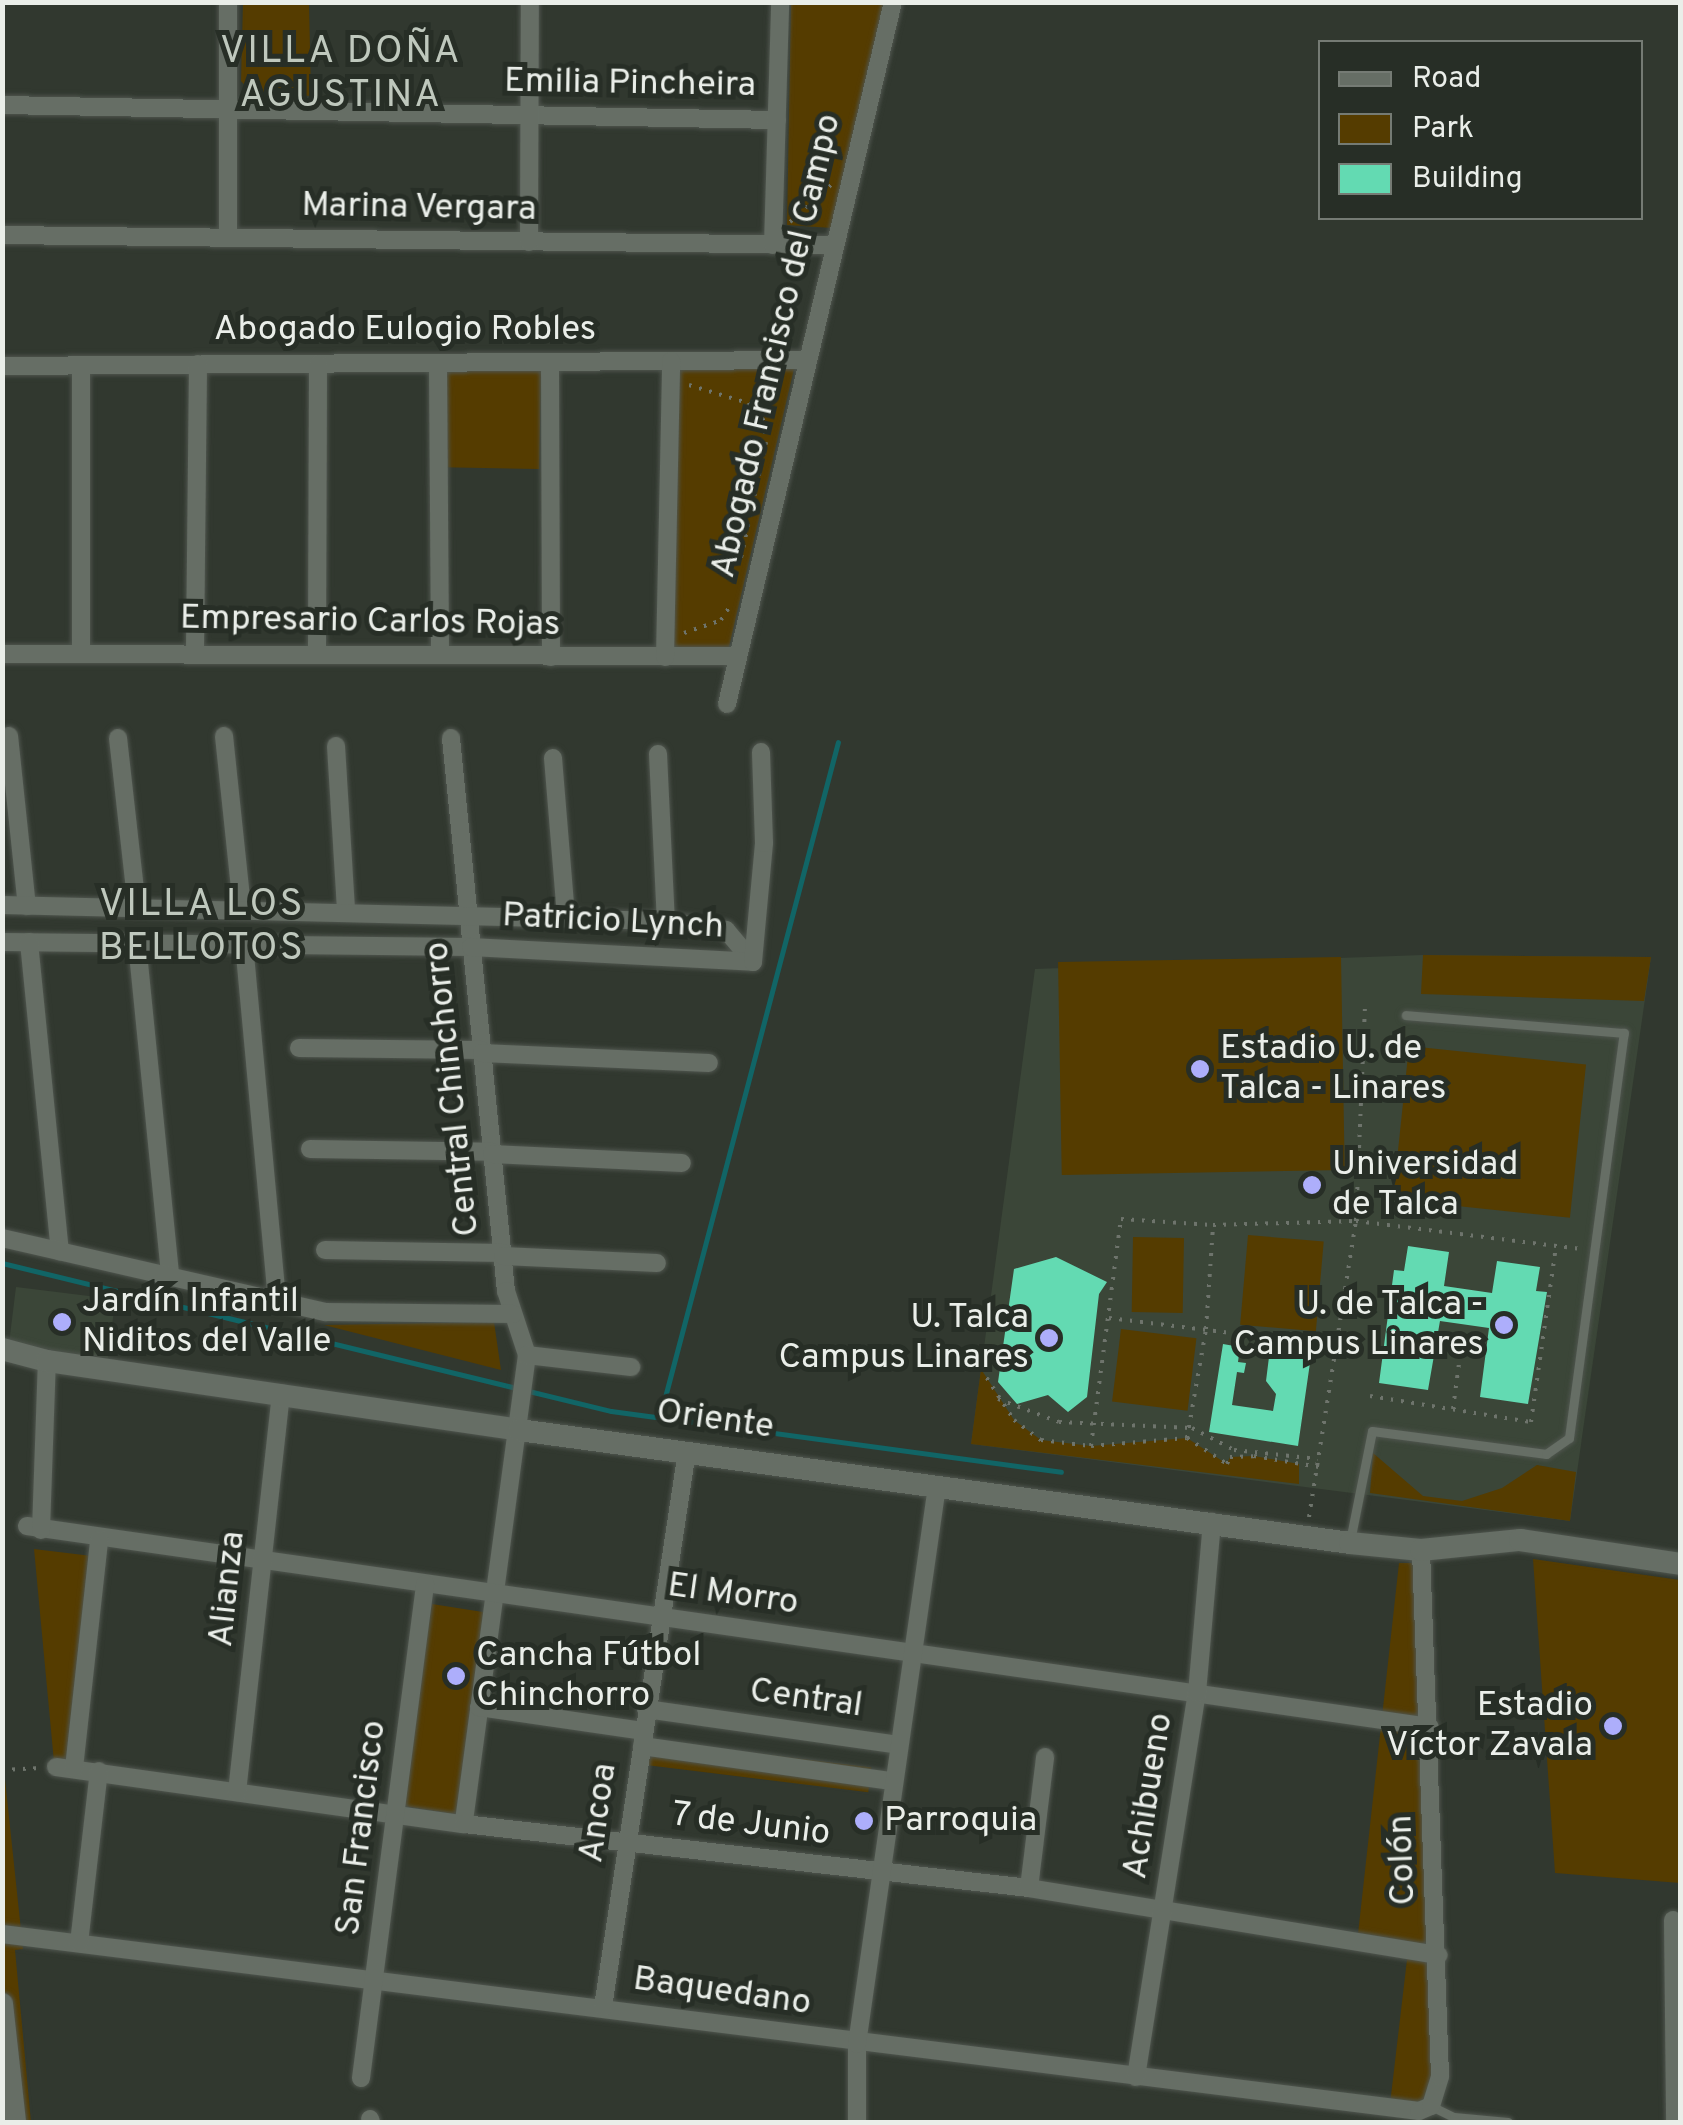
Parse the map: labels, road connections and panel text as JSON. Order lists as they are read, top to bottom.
{
  "streets": {
    "street": [
      "Emilia Pincheira",
      "Marina Vergara",
      "Abogado Eulogio Robles",
      "Abogado Francisco del Campo",
      "Empresario Carlos Rojas",
      "Patricio Lynch",
      "Central Chinchorro",
      "Oriente",
      "Alianza",
      "El Morro",
      "Central",
      "Achibueno",
      "Ancoa",
      "7 de Junio",
      "San Francisco",
      "Colón",
      "Baquedano"
    ]
  },
  "crossings": [
    ["Marina Vergara", "Abogado Francisco del Campo"],
    ["Abogado Eulogio Robles", "Abogado Francisco del Campo"],
    ["Abogado Francisco del Campo", "Empresario Carlos Rojas"],
    ["Patricio Lynch", "Central Chinchorro"],
    ["Central Chinchorro", "Oriente"],
    ["Central Chinchorro", "El Morro"],
    ["Central Chinchorro", "Central"],
    ["Central Chinchorro", "7 de Junio"],
    ["Oriente", "Alianza"],
    ["Oriente", "El Morro"],
    ["Oriente", "Achibueno"],
    ["Oriente", "Ancoa"],
    ["Oriente", "Colón"],
    ["Alianza", "El Morro"],
    ["Alianza", "7 de Junio"],
    ["El Morro", "Achibueno"],
    ["El Morro", "Ancoa"],
    ["El Morro", "San Francisco"],
    ["El Morro", "Colón"],
    ["Central", "Ancoa"],
    ["Achibueno", "7 de Junio"],
    ["Achibueno", "Baquedano"],
    ["Ancoa", "7 de Junio"],
    ["Ancoa", "Baquedano"],
    ["7 de Junio", "San Francisco"],
    ["7 de Junio", "Colón"],
    ["San Francisco", "Baquedano"],
    ["Colón", "Baquedano"]
  ],
  "districts": ["VILLA DOÑA AGUSTINA", "VILLA LOS BELLOTOS"],
  "places": [
    "Estadio U. de Talca - Linares",
    "Universidad de Talca",
    "Jardín Infantil Niditos del Valle",
    "U. de Talca - Campus Linares",
    "U. Talca Campus Linares",
    "Cancha Fútbol Chinchorro",
    "Estadio Víctor Zavala",
    "Parroquia"
  ],
  "legend": ["Road", "Park", "Building"]
}
